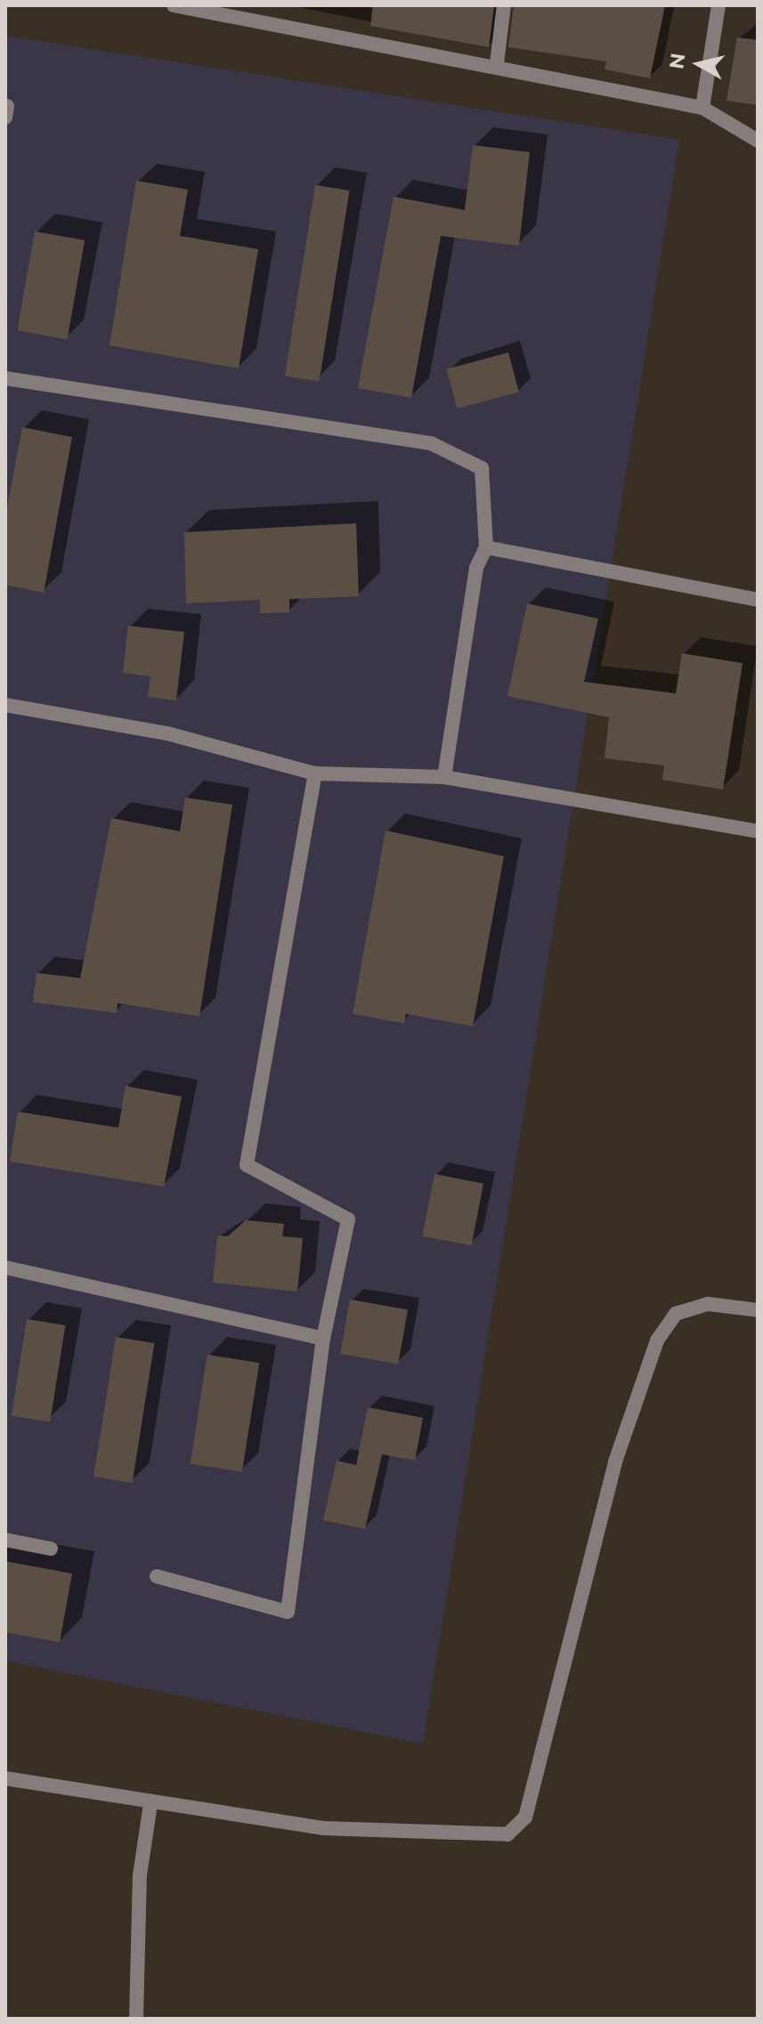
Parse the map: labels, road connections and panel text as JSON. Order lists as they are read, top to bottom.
{
  "north": "left"
}
